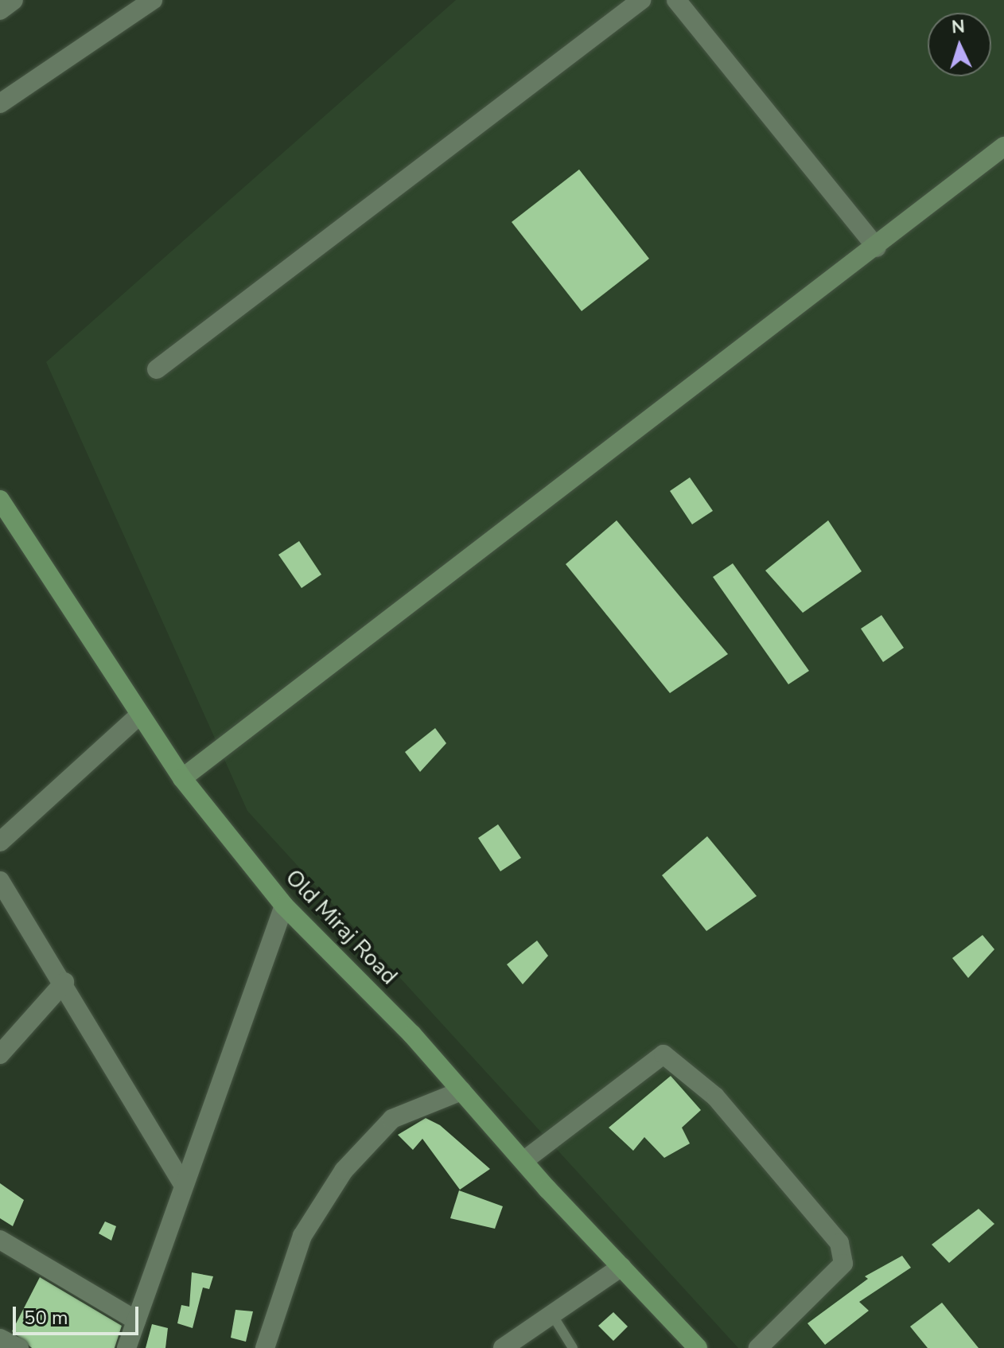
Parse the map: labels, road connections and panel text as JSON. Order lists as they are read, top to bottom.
{
  "streets": {
    "main road": ["Old Miraj Road"]
  },
  "scale_bar": "50 m",
  "north": "top"
}
